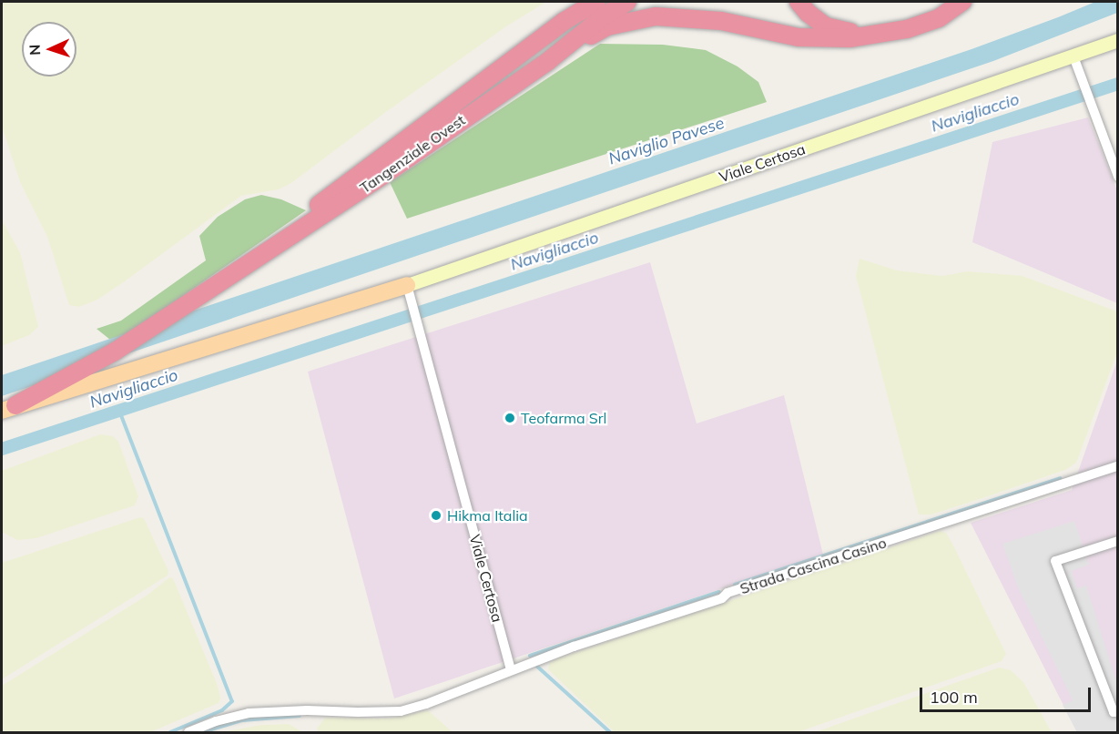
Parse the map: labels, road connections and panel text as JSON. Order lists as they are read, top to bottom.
{
  "streets": {
    "highway": ["Tangenziale Ovest"],
    "main road": ["Viale Certosa"],
    "street": ["Strada Cascina Casino"]
  },
  "crossings": [
    ["Viale Certosa", "Strada Cascina Casino"]
  ],
  "water": ["Navigliaccio", "Naviglio Pavese"],
  "places": ["Teofarma Srl", "Hikma Italia"],
  "scale_bar": "100 m",
  "north": "left"
}
